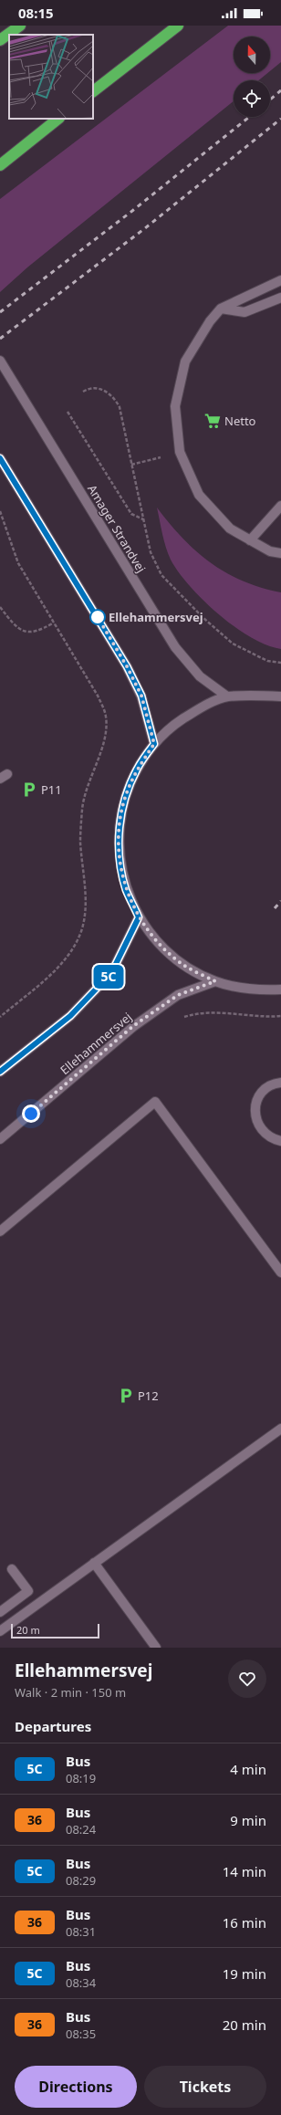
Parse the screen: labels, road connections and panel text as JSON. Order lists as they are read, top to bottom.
{
  "streets": {
    "street": ["Amager Strandvej", "Ellehammersvej"]
  },
  "places": {
    "supermarket": ["Netto"],
    "other": ["Ellehammersvej"],
    "parking": ["P11", "P12"]
  },
  "lines": ["bus line 5C"],
  "scale_bar": "20 m",
  "north": "top",
  "page": {
    "status": "08:15",
    "on_map": "5C",
    "scale": "20 m",
    "heading": [
      ["Ellehammersvej", "Walk · 2 min · 150 m"],
      "Departures"
    ],
    "list": [
      {
        "mark": "5C",
        "name": "Bus",
        "note": "08:19",
        "value": "4 min"
      },
      {
        "mark": "36",
        "name": "Bus",
        "note": "08:24",
        "value": "9 min"
      },
      {
        "mark": "5C",
        "name": "Bus",
        "note": "08:29",
        "value": "14 min"
      },
      {
        "mark": "36",
        "name": "Bus",
        "note": "08:31",
        "value": "16 min"
      },
      {
        "mark": "5C",
        "name": "Bus",
        "note": "08:34",
        "value": "19 min"
      },
      {
        "mark": "36",
        "name": "Bus",
        "note": "08:35",
        "value": "20 min"
      }
    ],
    "buttons": ["Directions", "Tickets"]
  }
}
